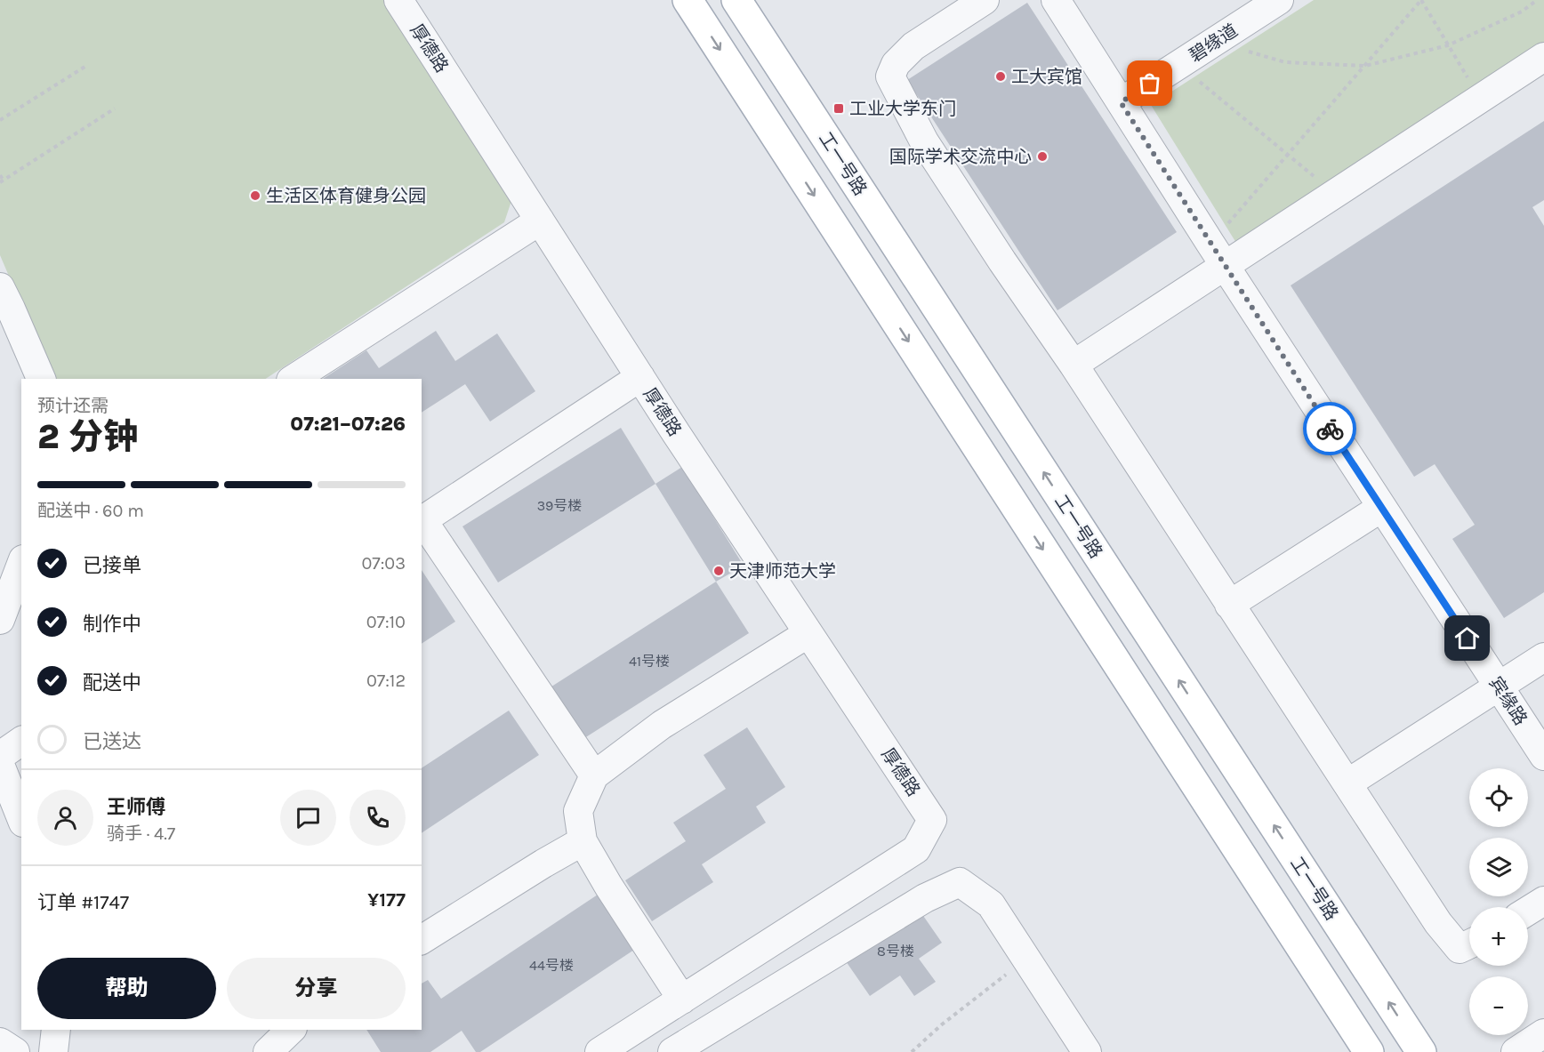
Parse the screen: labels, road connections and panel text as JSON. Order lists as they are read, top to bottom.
{
  "streets": {
    "main road": ["工一号路"],
    "street": ["碧缘道", "厚德路", "宾缘路"]
  },
  "crossings": [
    ["碧缘道", "宾缘路"]
  ],
  "places": {
    "other": [
      "工大宾馆",
      "国际学术交流中心",
      "生活区体育健身公园",
      "天津师范大学"
    ],
    "transit": ["工业大学东门"]
  },
  "house_numbers": [
    "39号楼",
    "41号楼",
    "8号楼",
    "44号楼"
  ],
  "page": {
    "heading": ["2 分钟", "预计还需", "07:21–07:26"],
    "panel": [
      "王师傅",
      "骑手 · 4.7",
      "订单 #1747",
      "¥177"
    ],
    "bar": "配送中 · 60 m",
    "list": [
      ["已接单", "07:03"],
      ["制作中", "07:10"],
      ["配送中", "07:12"],
      "已送达"
    ],
    "map_buttons": ["+", "−"],
    "buttons": ["帮助", "分享"]
  }
}
